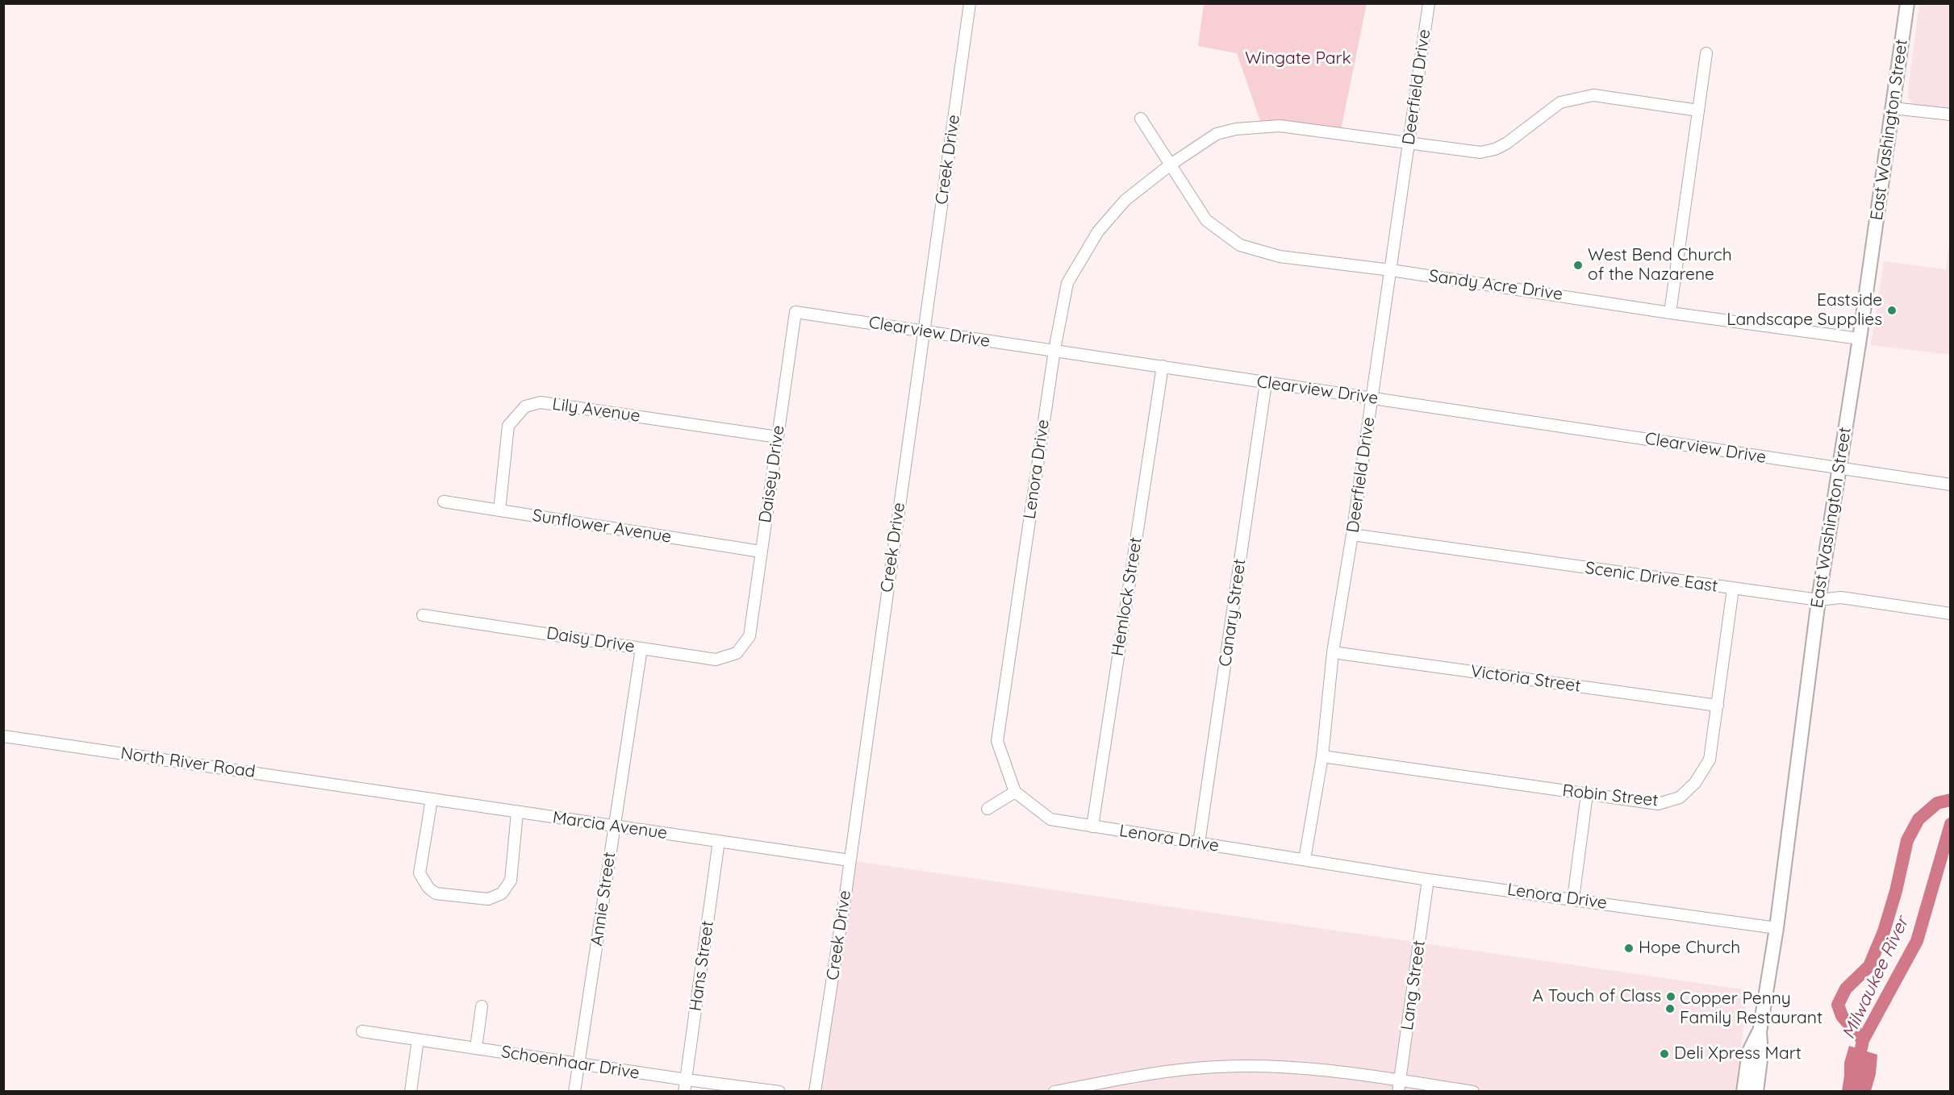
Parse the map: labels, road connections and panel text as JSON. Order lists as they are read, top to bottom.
{
  "streets": {
    "main road": ["East Washington Street"],
    "street": [
      "Deerfield Drive",
      "Creek Drive",
      "Sandy Acre Drive",
      "Clearview Drive",
      "Lily Avenue",
      "Lenora Drive",
      "Daisey Drive",
      "Sunflower Avenue",
      "Scenic Drive East",
      "Hemlock Street",
      "Canary Street",
      "Daisy Drive",
      "Victoria Street",
      "North River Road",
      "Robin Street",
      "Marcia Avenue",
      "Annie Street",
      "Hans Street",
      "Lang Street",
      "Schoenhaar Drive"
    ]
  },
  "crossings": [
    ["Deerfield Drive", "Sandy Acre Drive"],
    ["Deerfield Drive", "Clearview Drive"],
    ["Deerfield Drive", "Lenora Drive"],
    ["Deerfield Drive", "Scenic Drive East"],
    ["Deerfield Drive", "Victoria Street"],
    ["Deerfield Drive", "Robin Street"],
    ["East Washington Street", "Sandy Acre Drive"],
    ["East Washington Street", "Clearview Drive"],
    ["East Washington Street", "Lenora Drive"],
    ["East Washington Street", "Scenic Drive East"],
    ["Creek Drive", "Clearview Drive"],
    ["Creek Drive", "Marcia Avenue"],
    ["Sandy Acre Drive", "Lenora Drive"],
    ["Clearview Drive", "Lenora Drive"],
    ["Clearview Drive", "Daisey Drive"],
    ["Clearview Drive", "Hemlock Street"],
    ["Clearview Drive", "Canary Street"],
    ["Lily Avenue", "Daisey Drive"],
    ["Lily Avenue", "Sunflower Avenue"],
    ["Lenora Drive", "Hemlock Street"],
    ["Lenora Drive", "Canary Street"],
    ["Lenora Drive", "Lang Street"],
    ["Daisey Drive", "Sunflower Avenue"],
    ["Daisey Drive", "Daisy Drive"],
    ["Scenic Drive East", "Robin Street"],
    ["Daisy Drive", "Annie Street"],
    ["Victoria Street", "Robin Street"],
    ["North River Road", "Marcia Avenue"],
    ["Marcia Avenue", "Annie Street"],
    ["Marcia Avenue", "Hans Street"],
    ["Annie Street", "Schoenhaar Drive"],
    ["Hans Street", "Schoenhaar Drive"]
  ],
  "water": ["Milwaukee River"],
  "parks": ["Wingate Park"],
  "places": [
    "West Bend Church of the Nazarene",
    "Eastside Landscape Supplies",
    "Hope Church",
    "A Touch of Class",
    "Copper Penny Family Restaurant",
    "Deli Xpress Mart"
  ]
}
